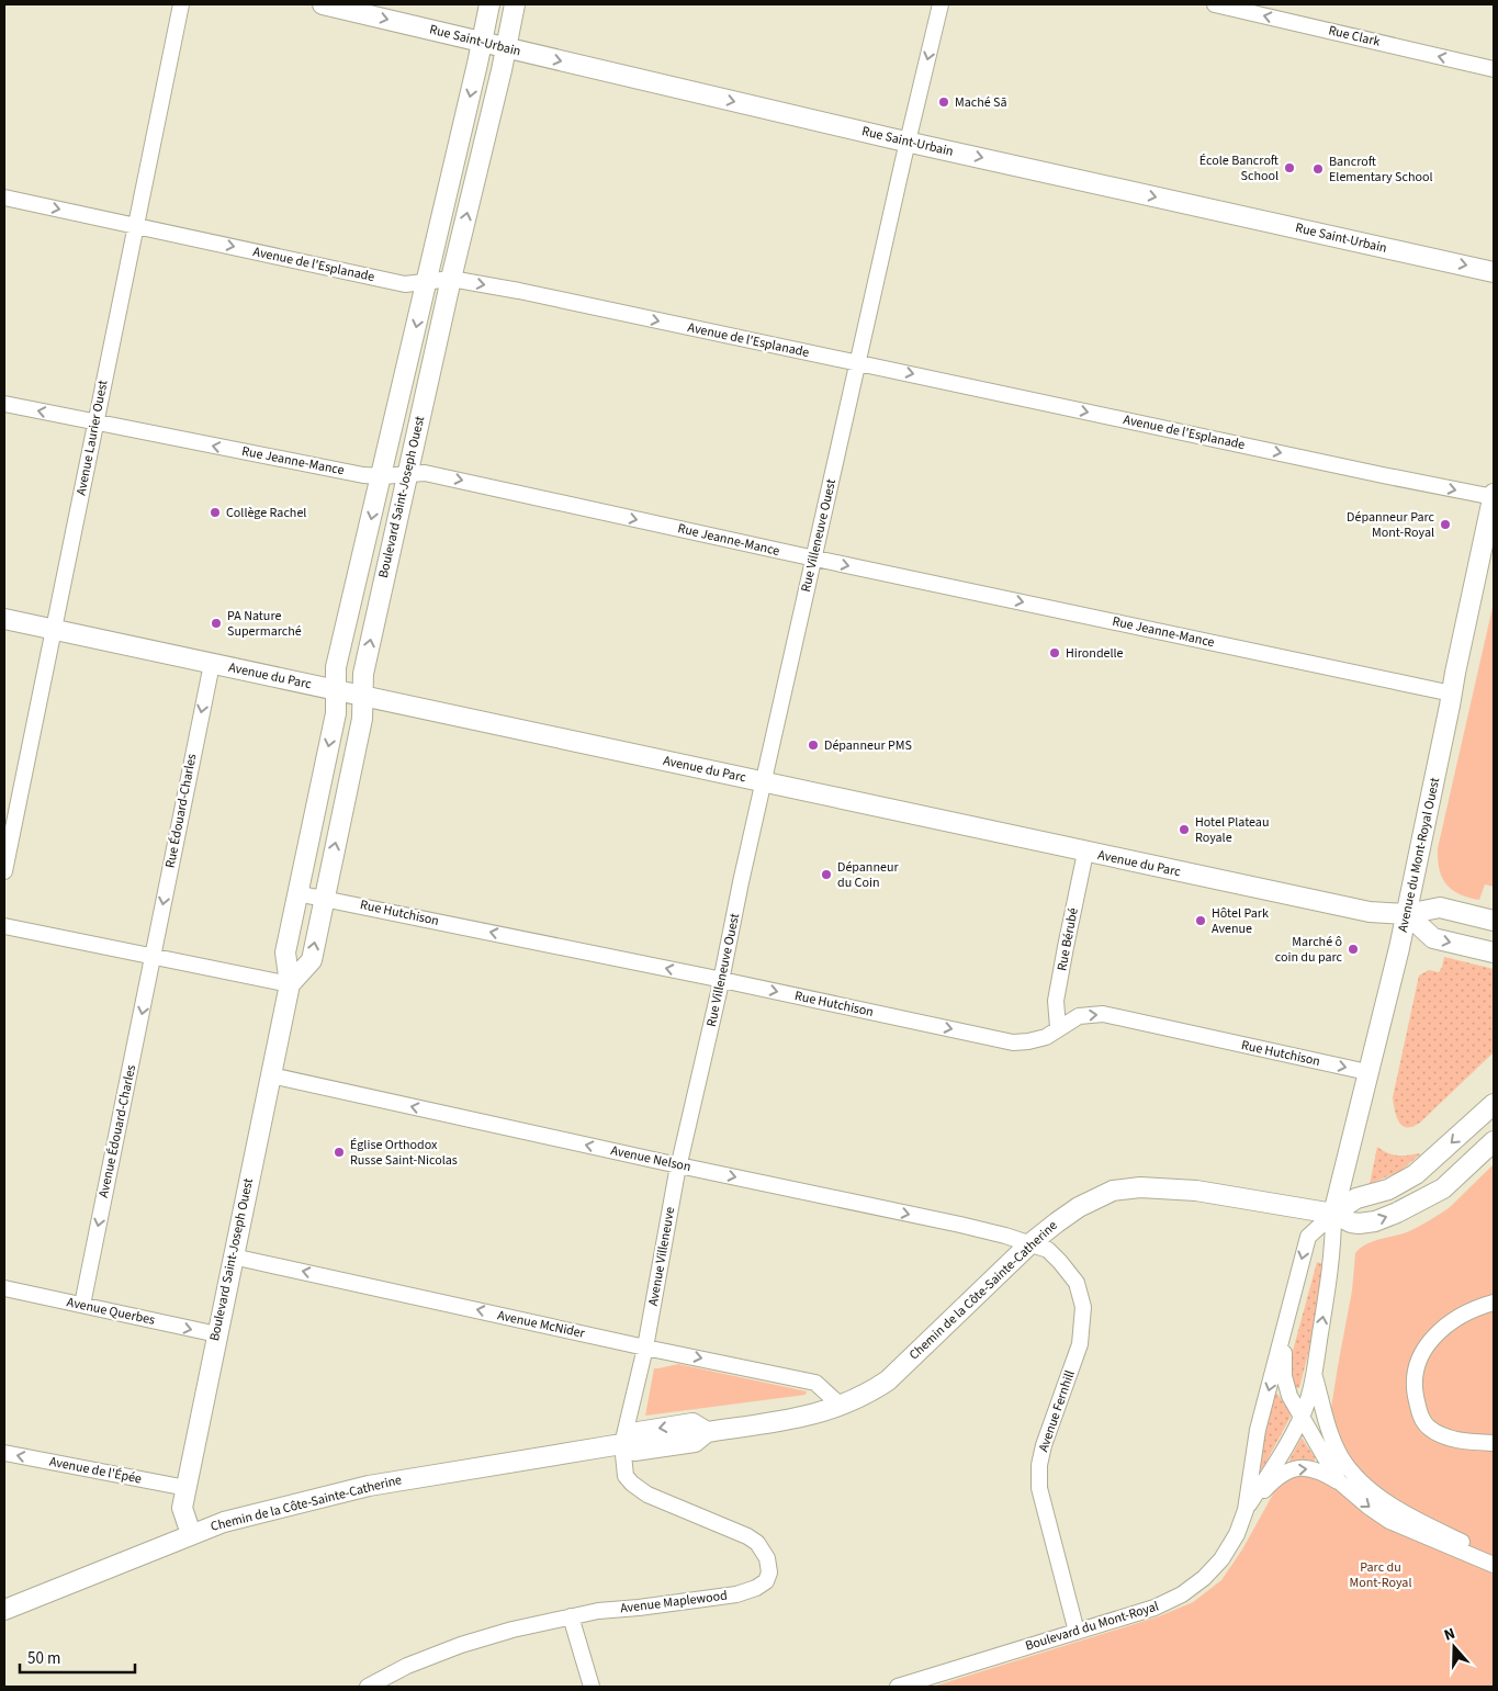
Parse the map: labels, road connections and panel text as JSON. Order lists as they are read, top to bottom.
{
  "streets": {
    "main road": [
      "Rue Saint-Urbain",
      "Boulevard Saint-Joseph Ouest",
      "Avenue du Parc",
      "Avenue du Mont-Royal Ouest",
      "Chemin de la Côte-Sainte-Catherine"
    ],
    "street": [
      "Rue Clark",
      "Avenue de l'Esplanade",
      "Avenue Laurier Ouest",
      "Rue Jeanne-Mance",
      "Rue Villeneuve Ouest",
      "Rue Édouard-Charles",
      "Rue Hutchison",
      "Rue Bérubé",
      "Avenue Édouard-Charles",
      "Avenue Nelson",
      "Avenue Villeneuve",
      "Avenue Querbes",
      "Avenue McNider",
      "Avenue Fernhill",
      "Avenue de l'Épée",
      "Avenue Maplewood",
      "Boulevard du Mont-Royal"
    ]
  },
  "crossings": [
    ["Rue Saint-Urbain", "Boulevard Saint-Joseph Ouest"],
    ["Rue Saint-Urbain", "Rue Villeneuve Ouest"],
    ["Avenue de l'Esplanade", "Avenue Laurier Ouest"],
    ["Avenue de l'Esplanade", "Boulevard Saint-Joseph Ouest"],
    ["Avenue de l'Esplanade", "Rue Villeneuve Ouest"],
    ["Avenue de l'Esplanade", "Avenue du Mont-Royal Ouest"],
    ["Avenue Laurier Ouest", "Rue Jeanne-Mance"],
    ["Avenue Laurier Ouest", "Avenue du Parc"],
    ["Rue Jeanne-Mance", "Boulevard Saint-Joseph Ouest"],
    ["Rue Jeanne-Mance", "Rue Villeneuve Ouest"],
    ["Rue Jeanne-Mance", "Avenue du Mont-Royal Ouest"],
    ["Boulevard Saint-Joseph Ouest", "Avenue du Parc"],
    ["Boulevard Saint-Joseph Ouest", "Rue Hutchison"],
    ["Boulevard Saint-Joseph Ouest", "Avenue Nelson"],
    ["Boulevard Saint-Joseph Ouest", "Chemin de la Côte-Sainte-Catherine"],
    ["Boulevard Saint-Joseph Ouest", "Avenue Querbes"],
    ["Boulevard Saint-Joseph Ouest", "Avenue McNider"],
    ["Boulevard Saint-Joseph Ouest", "Avenue de l'Épée"],
    ["Rue Villeneuve Ouest", "Avenue du Parc"],
    ["Rue Villeneuve Ouest", "Rue Hutchison"],
    ["Rue Villeneuve Ouest", "Avenue Villeneuve"],
    ["Avenue du Parc", "Rue Édouard-Charles"],
    ["Avenue du Parc", "Avenue du Mont-Royal Ouest"],
    ["Avenue du Parc", "Rue Bérubé"],
    ["Rue Édouard-Charles", "Avenue Édouard-Charles"],
    ["Avenue du Mont-Royal Ouest", "Rue Hutchison"],
    ["Avenue du Mont-Royal Ouest", "Chemin de la Côte-Sainte-Catherine"],
    ["Avenue du Mont-Royal Ouest", "Boulevard du Mont-Royal"],
    ["Rue Hutchison", "Rue Bérubé"],
    ["Avenue Édouard-Charles", "Avenue Querbes"],
    ["Avenue Nelson", "Avenue Villeneuve"],
    ["Avenue Nelson", "Chemin de la Côte-Sainte-Catherine"],
    ["Avenue Nelson", "Avenue Fernhill"],
    ["Avenue Villeneuve", "Chemin de la Côte-Sainte-Catherine"],
    ["Avenue Villeneuve", "Avenue McNider"],
    ["Avenue Villeneuve", "Avenue Maplewood"],
    ["Chemin de la Côte-Sainte-Catherine", "Avenue McNider"],
    ["Chemin de la Côte-Sainte-Catherine", "Avenue Fernhill"],
    ["Chemin de la Côte-Sainte-Catherine", "Avenue Maplewood"],
    ["Chemin de la Côte-Sainte-Catherine", "Boulevard du Mont-Royal"],
    ["Avenue Fernhill", "Boulevard du Mont-Royal"]
  ],
  "one_way": [
    "Rue Clark",
    "Rue Saint-Urbain",
    "Avenue de l'Esplanade",
    "Rue Édouard-Charles",
    "Avenue Édouard-Charles",
    "Avenue Querbes",
    "Avenue de l'Épée"
  ],
  "parks": ["Parc du Mont-Royal"],
  "places": [
    "Maché Sā",
    "École Bancroft School",
    "Bancroft Elementary School",
    "Collège Rachel",
    "Dépanneur Parc Mont-Royal",
    "PA Nature Supermarché",
    "Hirondelle",
    "Dépanneur PMS",
    "Hotel Plateau Royale",
    "Dépanneur du Coin",
    "Hôtel Park Avenue",
    "Marché ô coin du parc",
    "Église Orthodox Russe Saint-Nicolas"
  ],
  "scale_bar": "50 m",
  "north": "top"
}
